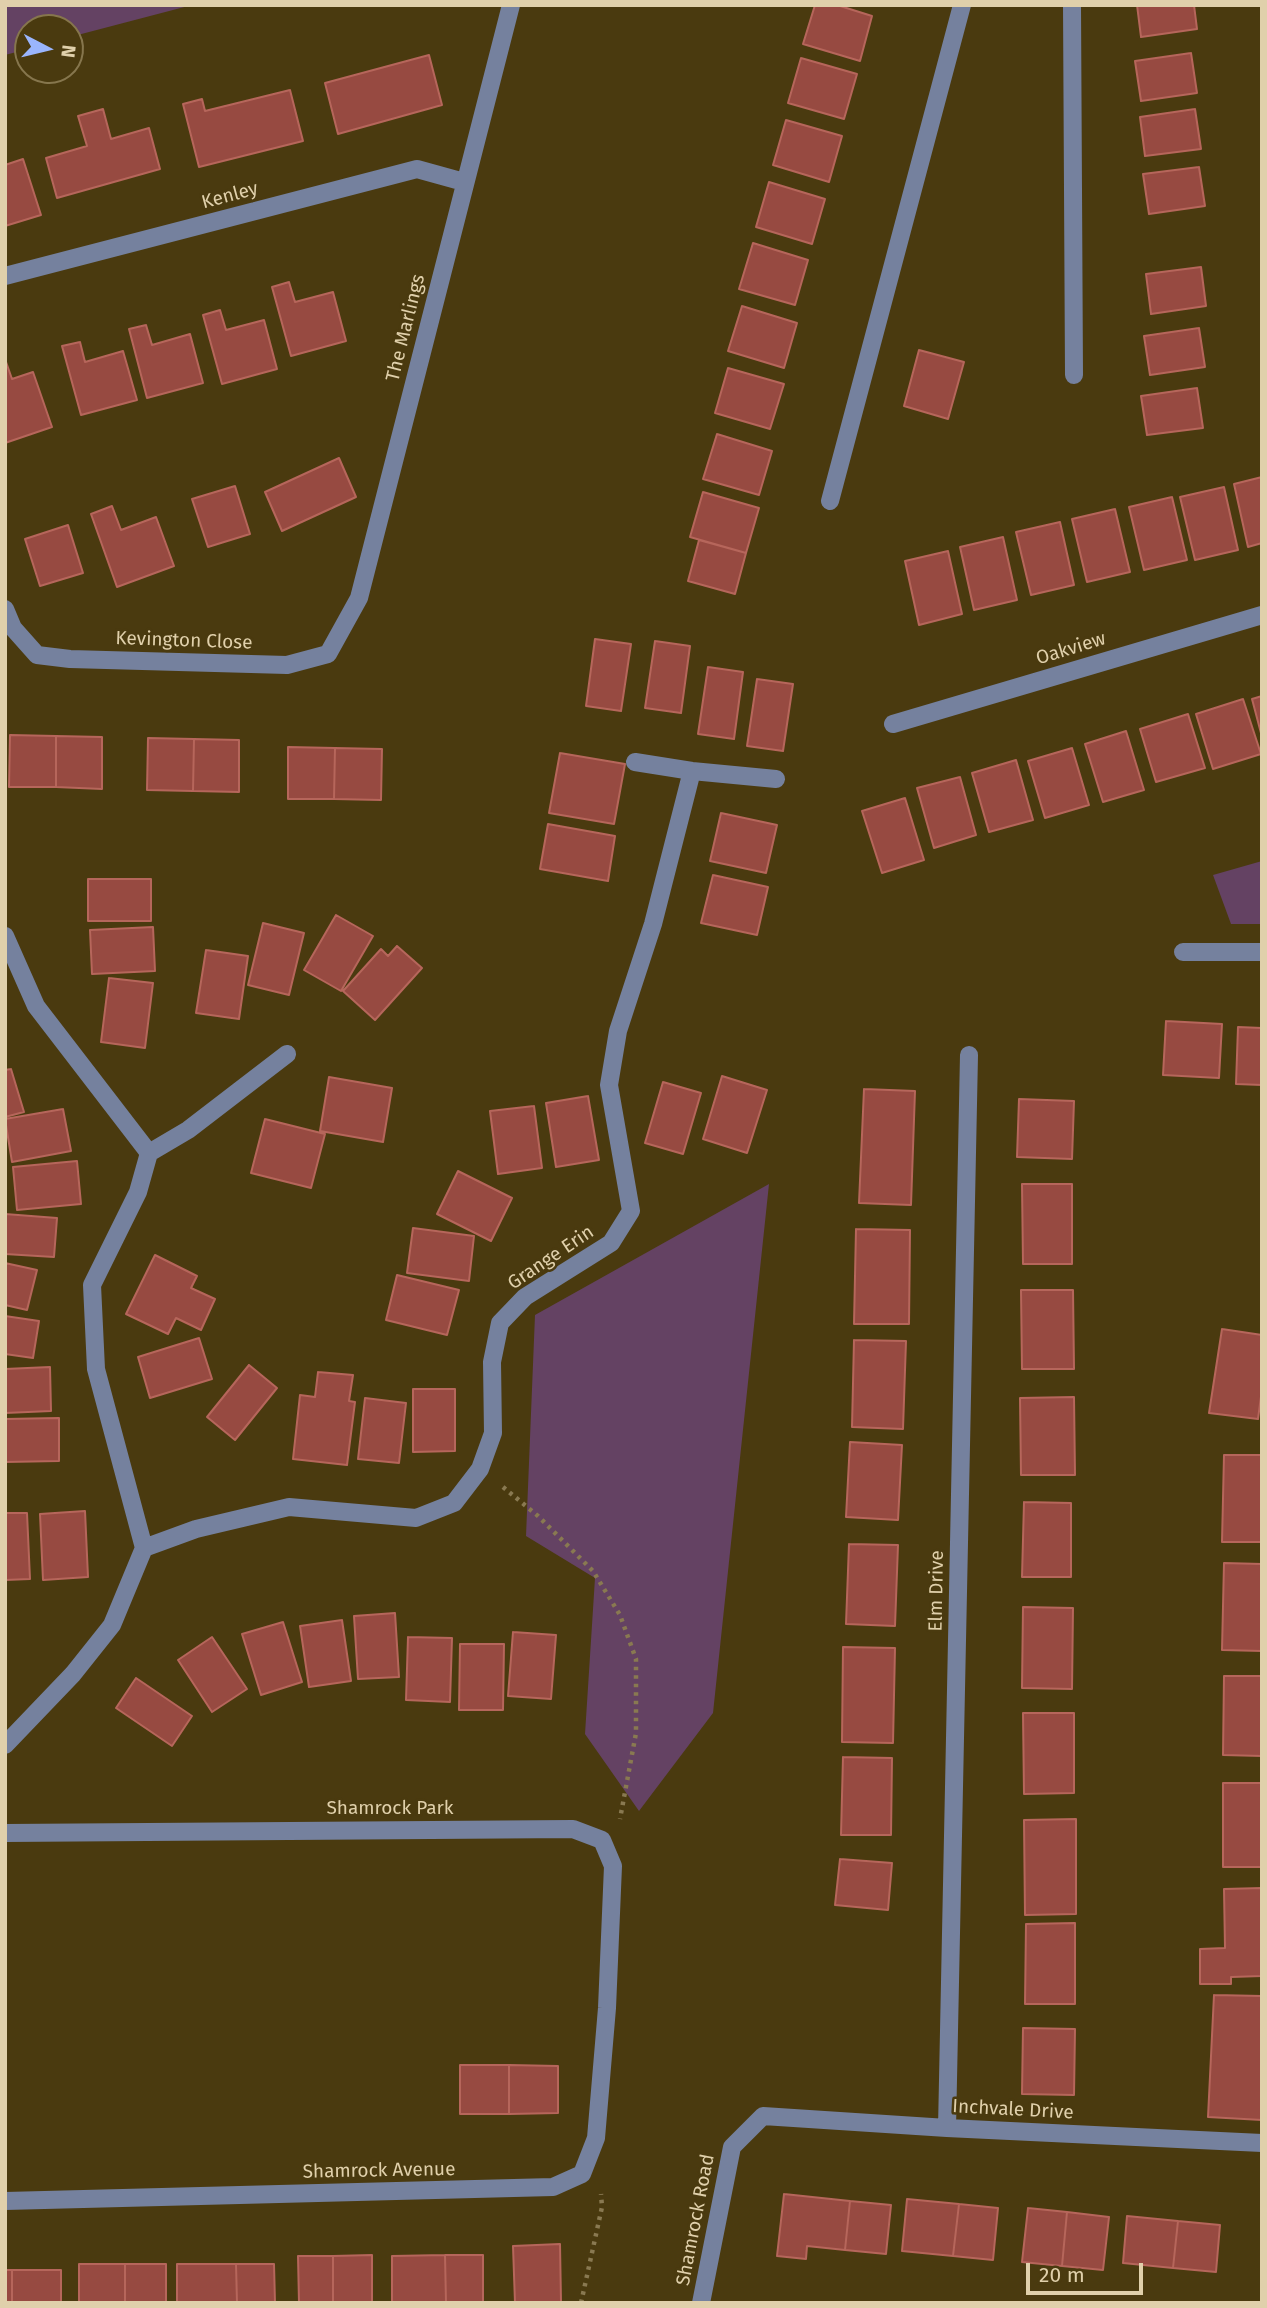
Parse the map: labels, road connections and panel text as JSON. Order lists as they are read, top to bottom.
{
  "streets": {
    "street": [
      "Kenley",
      "The Marlings",
      "Kevington Close",
      "Oakview",
      "Grange Erin",
      "Elm Drive",
      "Shamrock Park",
      "Inchvale Drive",
      "Shamrock Avenue",
      "Shamrock Road"
    ]
  },
  "crossings": [
    ["Kenley", "The Marlings"],
    ["The Marlings", "Kevington Close"],
    ["Elm Drive", "Inchvale Drive"],
    ["Shamrock Park", "Shamrock Avenue"],
    ["Inchvale Drive", "Shamrock Road"]
  ],
  "scale_bar": "20 m",
  "north": "right"
}
